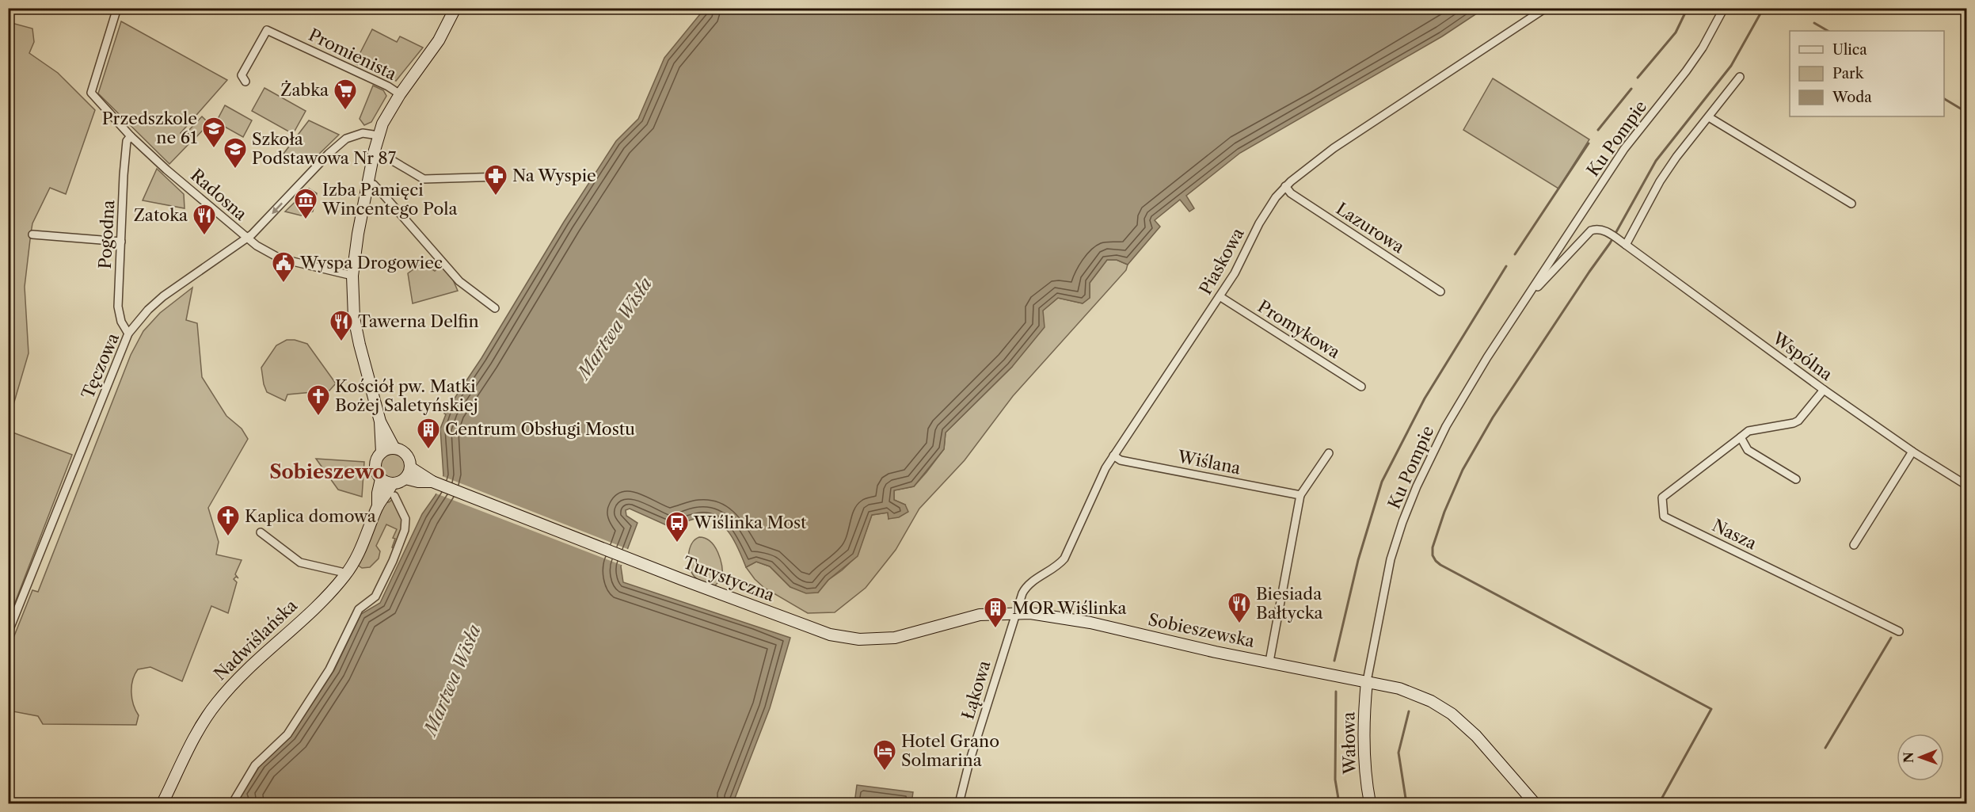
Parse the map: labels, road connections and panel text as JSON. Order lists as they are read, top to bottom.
{
  "streets": {
    "main road": [
      "Turystyczna",
      "Sobieszewska",
      "Nadwiślańska",
      "Wałowa"
    ],
    "street": [
      "Promienista",
      "Ku Pompie",
      "Radosna",
      "Lazurowa",
      "Pogodna",
      "Piaskowa",
      "Promykowa",
      "Wspólna",
      "Tęczowa",
      "Wiślana",
      "Nasza",
      "Łąkowa"
    ]
  },
  "crossings": [
    ["Ku Pompie", "Wspólna"],
    ["Ku Pompie", "Sobieszewska"],
    ["Ku Pompie", "Wałowa"],
    ["Radosna", "Pogodna"],
    ["Radosna", "Tęczowa"],
    ["Lazurowa", "Piaskowa"],
    ["Pogodna", "Tęczowa"],
    ["Piaskowa", "Promykowa"],
    ["Piaskowa", "Wiślana"],
    ["Piaskowa", "Sobieszewska"],
    ["Piaskowa", "Łąkowa"],
    ["Wspólna", "Nasza"],
    ["Turystyczna", "Sobieszewska"],
    ["Sobieszewska", "Łąkowa"],
    ["Sobieszewska", "Wałowa"]
  ],
  "districts": ["Sobieszewo"],
  "water": ["Martwa Wisła"],
  "places": {
    "supermarket": ["Żabka"],
    "school or university": ["Przedszkole ne 61", "Szkoła Podstawowa Nr 87"],
    "pharmacy": ["Na Wyspie"],
    "museum": ["Izba Pamięci Wincentego Pola"],
    "restaurant": ["Zatoka", "Tawerna Delfin", "Biesiada Bałtycka"],
    "public building": ["Wyspa Drogowiec"],
    "church": ["Kościół pw. Matki Bożej Saletyńskiej", "Kaplica domowa"],
    "building": ["Centrum Obsługi Mostu", "MOR Wiślinka"],
    "bus stop": ["Wiślinka Most"],
    "hotel": ["Hotel Grano Solmarina"]
  },
  "legend": ["Ulica", "Park", "Woda"],
  "north": "left"
}
